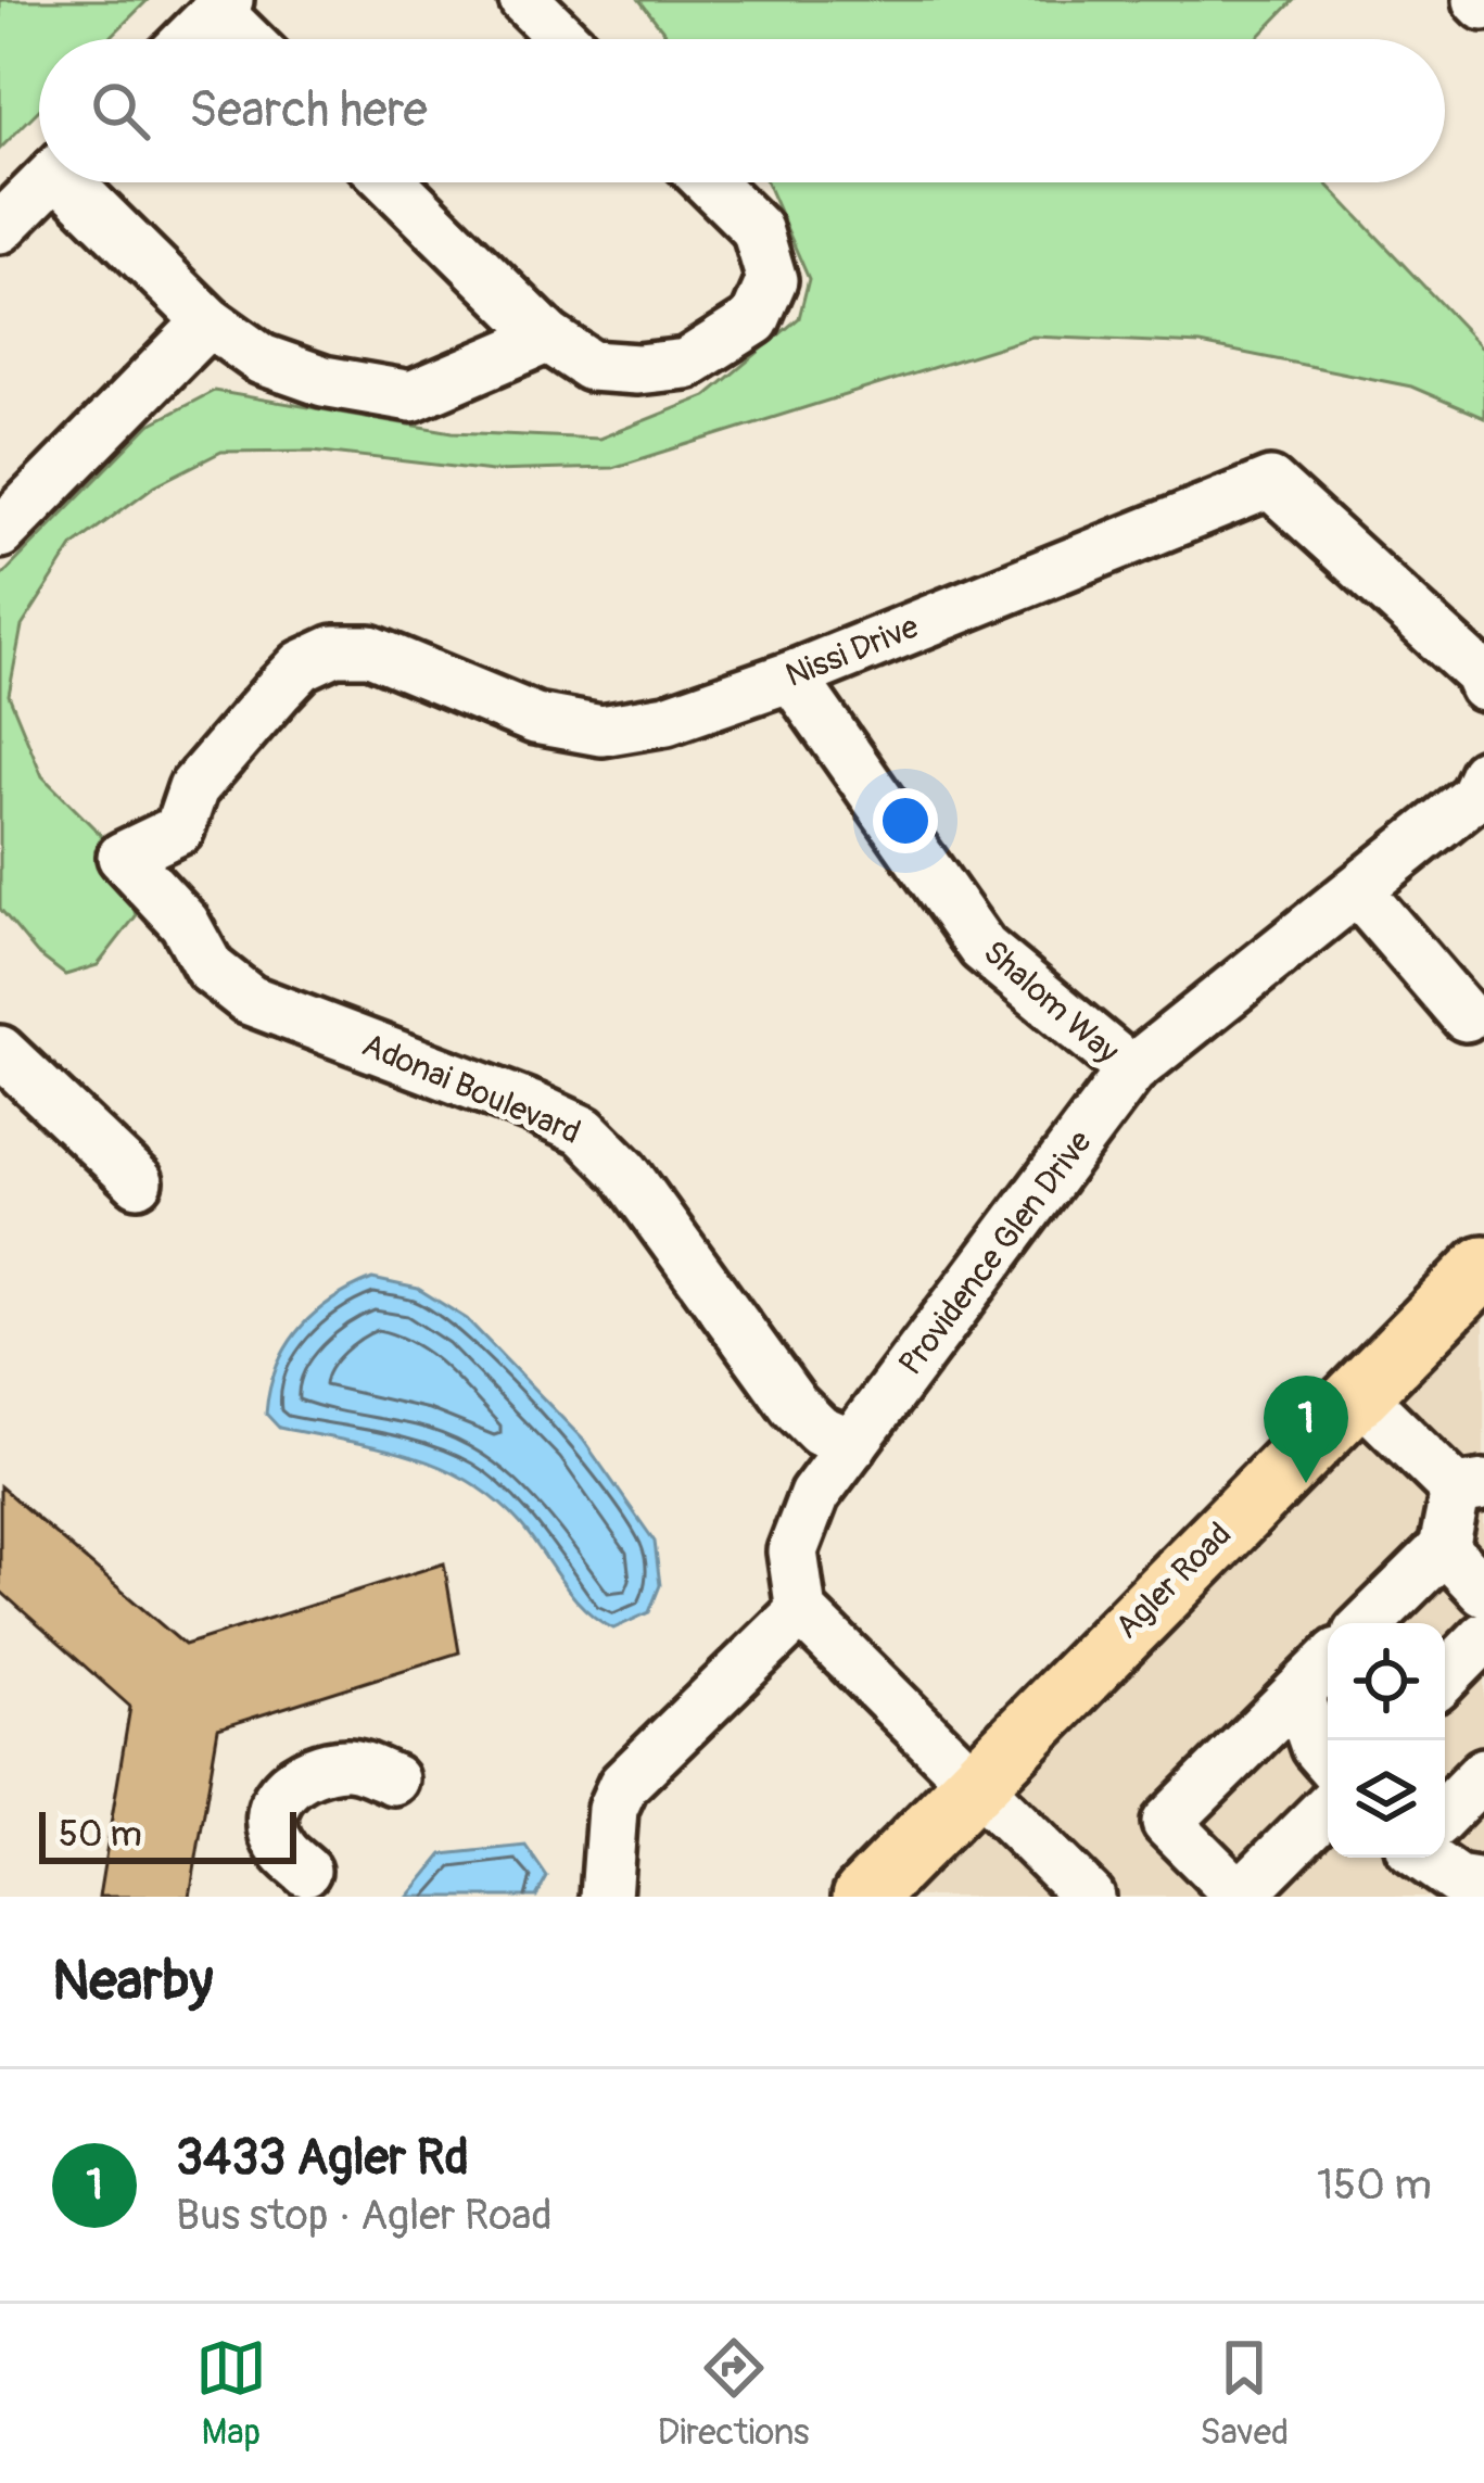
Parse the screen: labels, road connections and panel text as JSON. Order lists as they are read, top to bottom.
{
  "streets": {
    "main road": ["Agler Road"],
    "street": [
      "Nissi Drive",
      "Shalom Way",
      "Adonai Boulevard",
      "Providence Glen Drive"
    ]
  },
  "crossings": [
    ["Nissi Drive", "Shalom Way"],
    ["Nissi Drive", "Adonai Boulevard"],
    ["Shalom Way", "Providence Glen Drive"],
    ["Adonai Boulevard", "Providence Glen Drive"]
  ],
  "scale_bar": "50 m",
  "page": {
    "search": "Search here",
    "pins": "1",
    "scale": "50 m",
    "heading": "Nearby",
    "list": [
      {
        "mark": "1",
        "name": "3433 Agler Rd",
        "note": "Bus stop · Agler Road",
        "value": "150 m"
      }
    ],
    "nav": ["Map", "Directions", "Saved"]
  }
}
